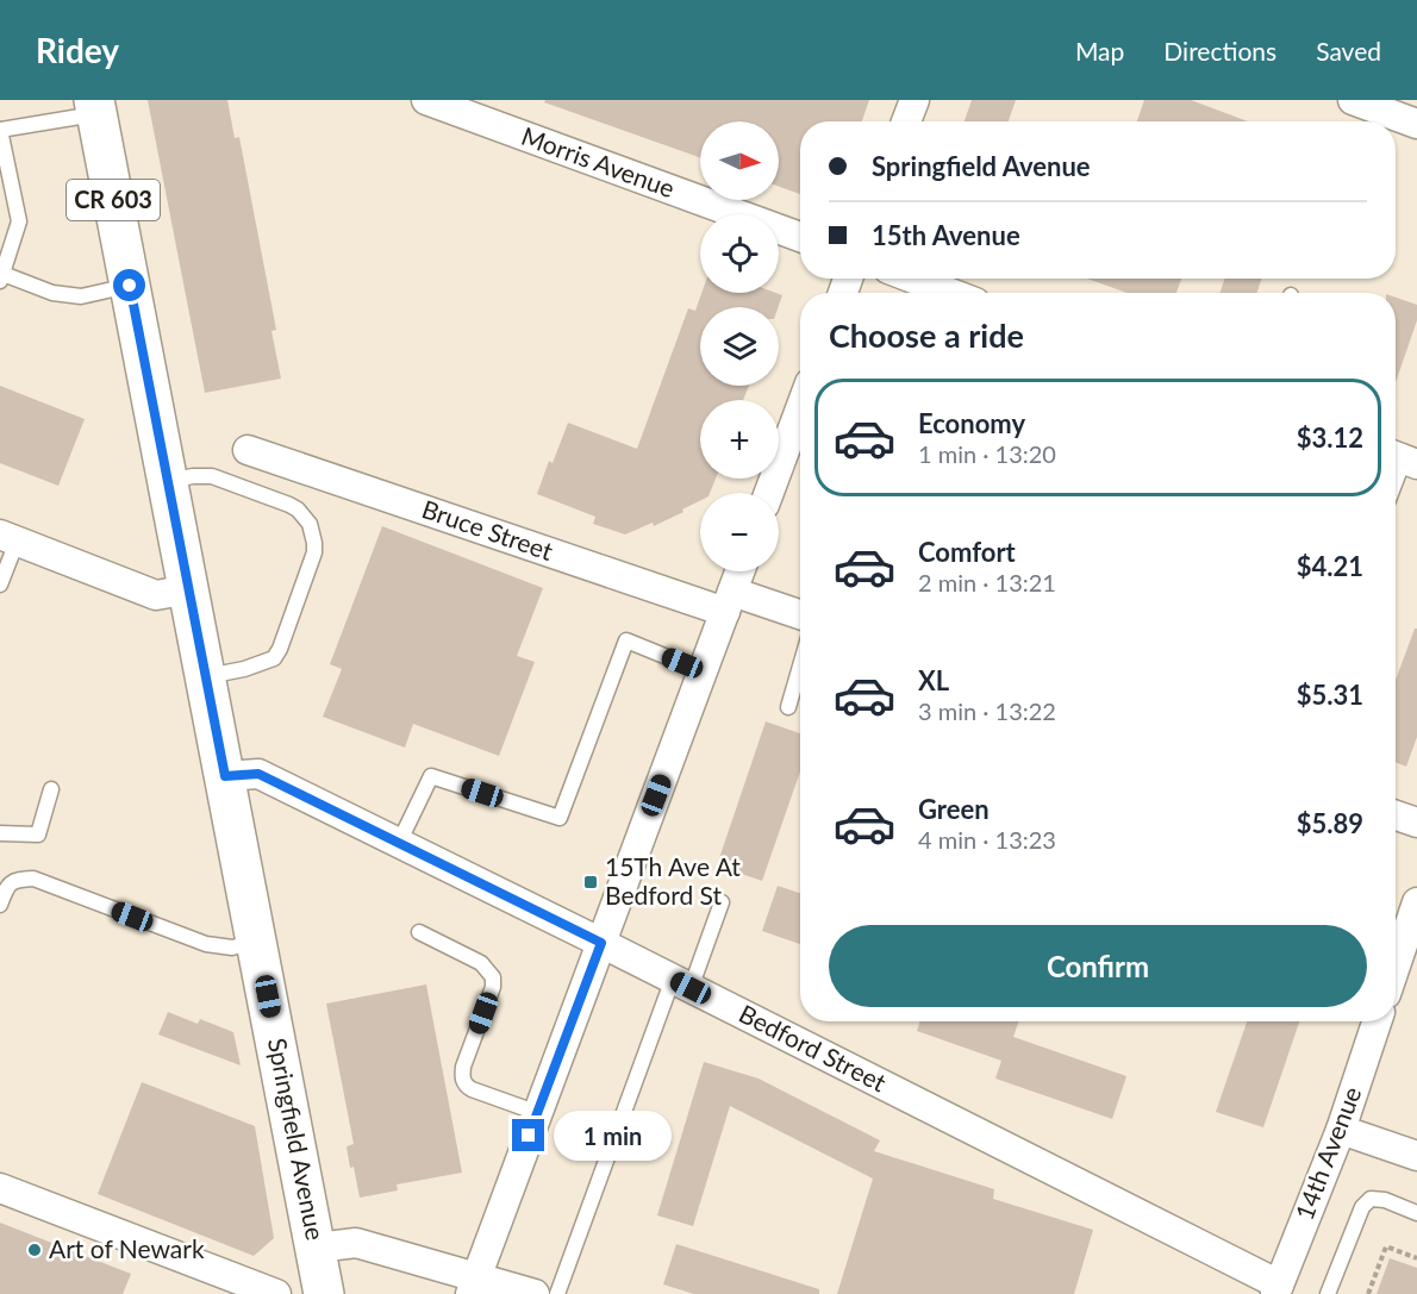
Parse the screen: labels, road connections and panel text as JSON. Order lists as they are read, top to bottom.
{
  "streets": {
    "main road": ["CR 603", "Springfield Avenue"],
    "street": [
      "Morris Avenue",
      "Bruce Street",
      "Bedford Street",
      "14th Avenue"
    ]
  },
  "crossings": [
    ["Bedford Street", "Springfield Avenue"],
    ["Bedford Street", "14th Avenue"]
  ],
  "places": {
    "transit": ["15Th Ave At Bedford St"],
    "other": ["Art of Newark"]
  },
  "north": "right",
  "page": {
    "header": "Ridey",
    "nav": ["Map", "Directions", "Saved"],
    "map_buttons": ["+", "−"],
    "banner": ["Springfield Avenue", "15th Avenue"],
    "heading": "Choose a ride",
    "list": [
      {
        "name": "Economy",
        "note": "1 min · 13:20",
        "value": "$3.12"
      },
      {
        "name": "Comfort",
        "note": "2 min · 13:21",
        "value": "$4.21"
      },
      {
        "name": "XL",
        "note": "3 min · 13:22",
        "value": "$5.31"
      },
      {
        "name": "Green",
        "note": "4 min · 13:23",
        "value": "$5.89"
      }
    ],
    "buttons": "Confirm",
    "bubble": "1 min"
  }
}
